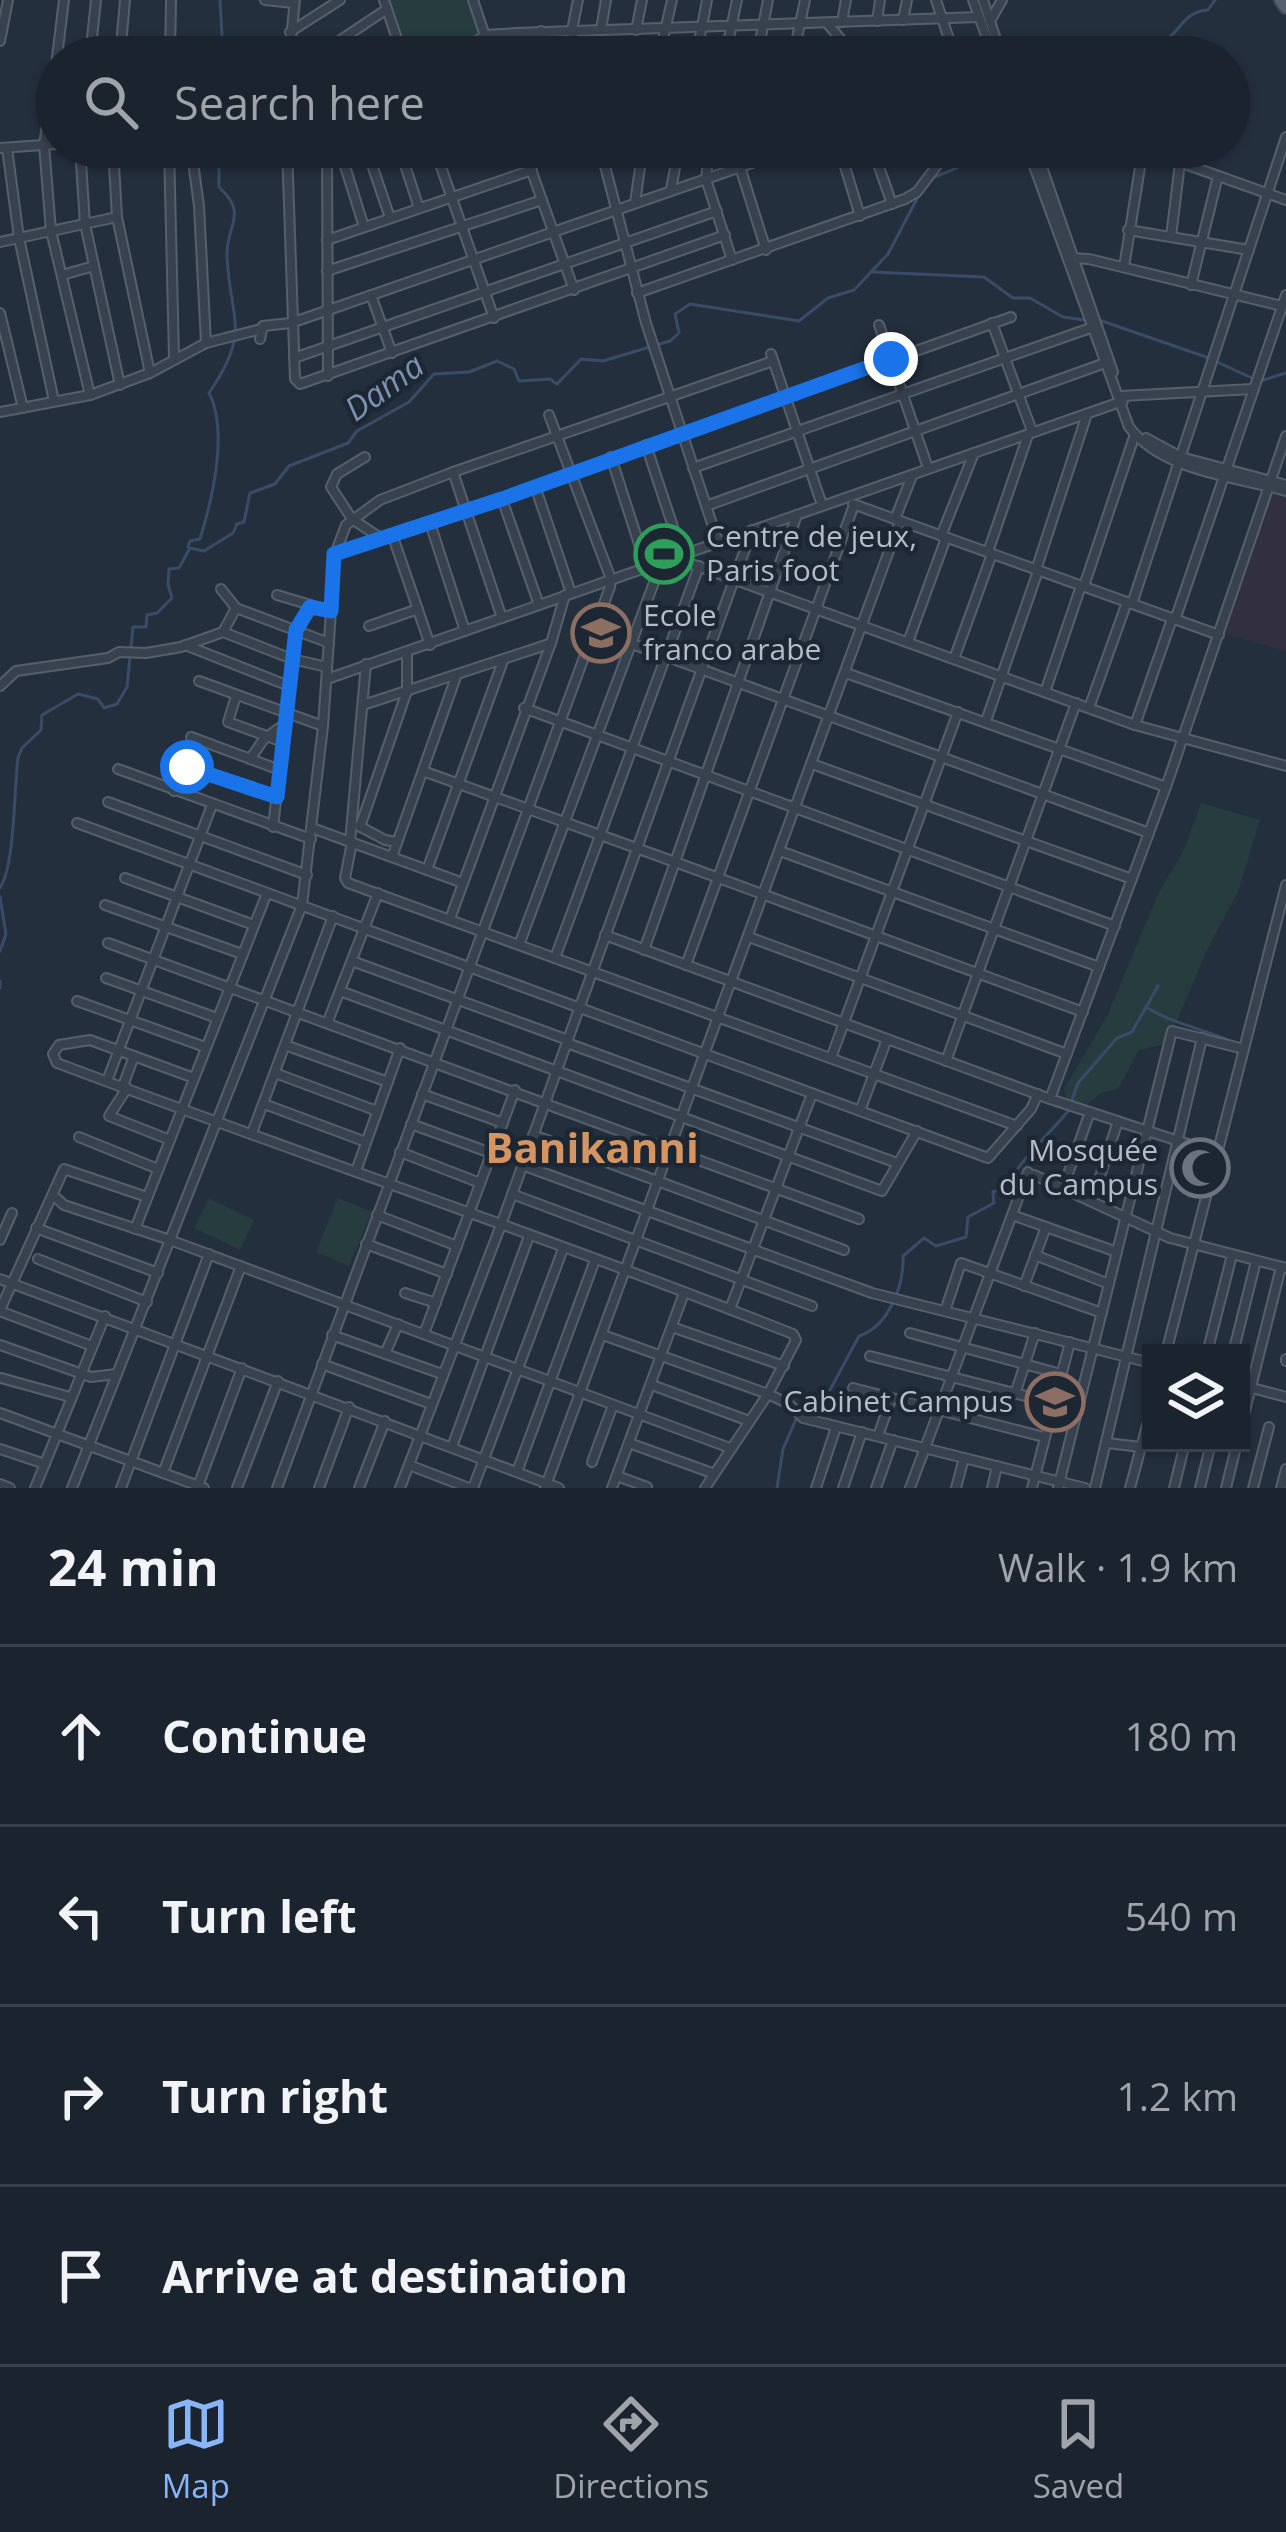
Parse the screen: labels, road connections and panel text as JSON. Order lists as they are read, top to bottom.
{
  "districts": ["Banikanni"],
  "water": ["Dama"],
  "places": {
    "sports": ["Centre de jeux, Paris foot"],
    "school or university": ["Ecole franco arabe", "Cabinet Campus"],
    "mosque": ["Mosquée du Campus"]
  },
  "page": {
    "search": "Search here",
    "heading": ["24 min", "Walk · 1.9 km"],
    "list": [
      ["Continue", "180 m"],
      ["Turn left", "540 m"],
      ["Turn right", "1.2 km"],
      "Arrive at destination"
    ],
    "nav": ["Map", "Directions", "Saved"]
  }
}
